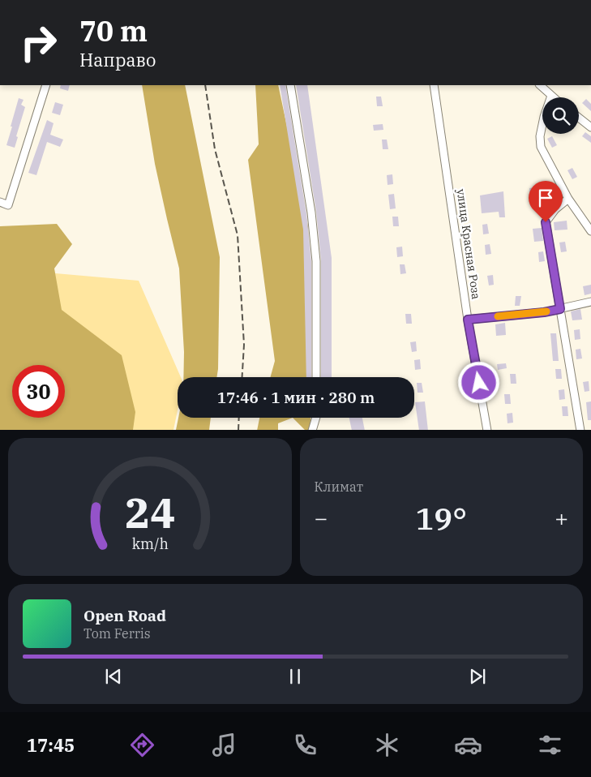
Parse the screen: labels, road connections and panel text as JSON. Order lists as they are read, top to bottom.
{
  "streets": {
    "street": ["улица Красная Роза"]
  },
  "page": {
    "turn": ["70 m", "Направо"],
    "limit": "30",
    "trip": "17:46 · 1 мин · 280 m",
    "tile": "Климат",
    "heat": ["−", "19°", "+"],
    "song": ["Open Road", "Tom Ferris"],
    "tabs": "17:45",
    "gauge": ["24", "km/h"]
  }
}
